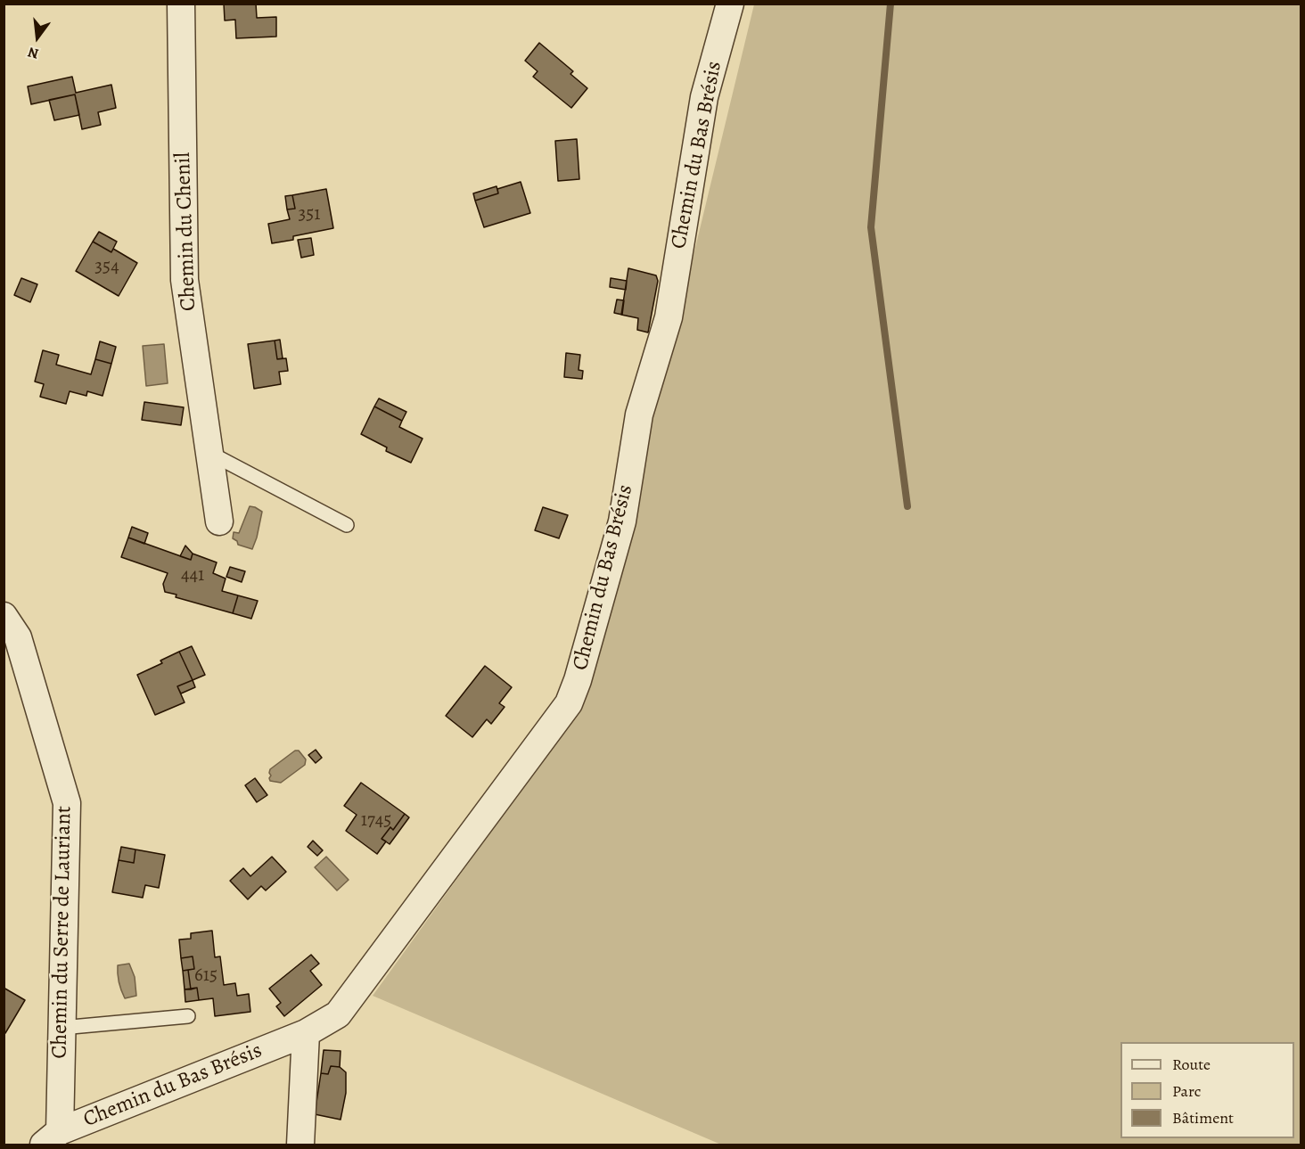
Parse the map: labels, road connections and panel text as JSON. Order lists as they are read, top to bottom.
{
  "streets": {
    "street": ["Chemin du Bas Brésis", "Chemin du Chenil", "Chemin du Serre de Lauriant"]
  },
  "crossings": [
    ["Chemin du Bas Brésis", "Chemin du Serre de Lauriant"]
  ],
  "house_numbers": [
    "351",
    "354",
    "441",
    "1745",
    "615"
  ],
  "legend": ["Route", "Parc", "Bâtiment"],
  "north": "bottom"
}
